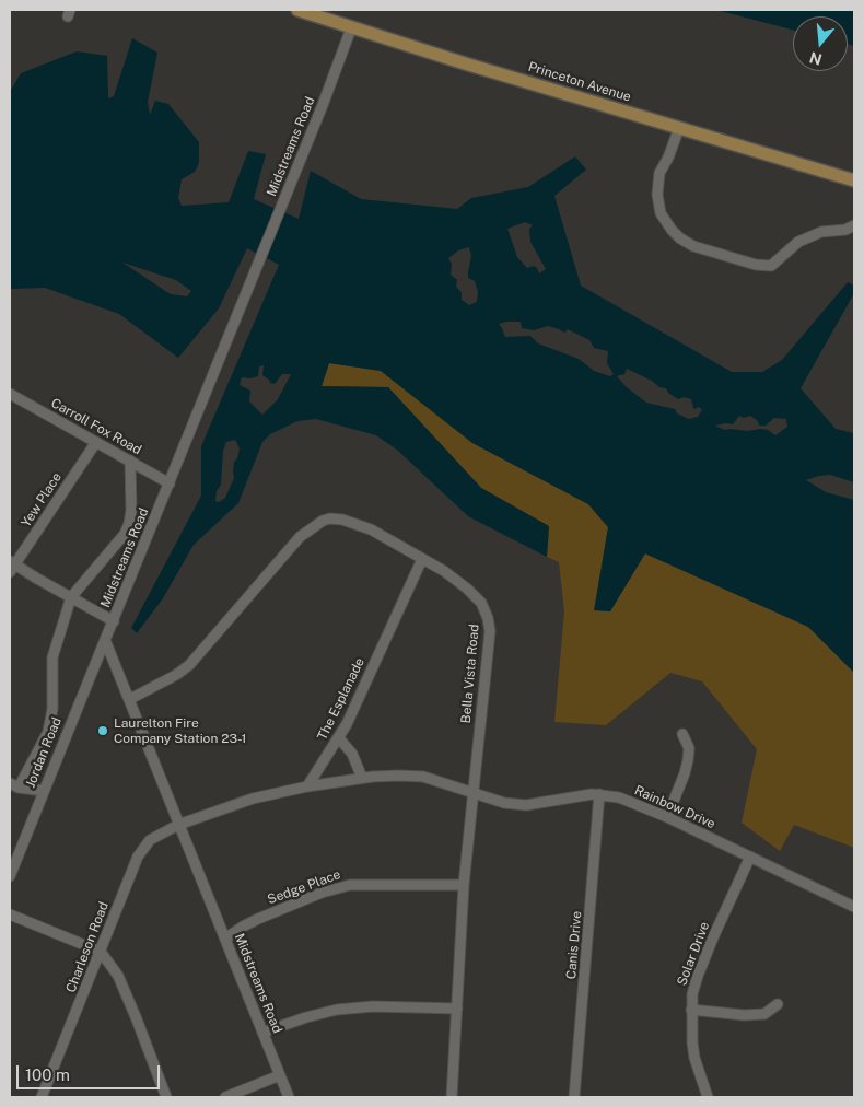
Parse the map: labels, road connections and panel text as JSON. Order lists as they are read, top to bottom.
{
  "streets": {
    "main road": ["Princeton Avenue"],
    "street": [
      "Midstreams Road",
      "Carroll Fox Road",
      "Yew Place",
      "Bella Vista Road",
      "The Esplanade",
      "Jordan Road",
      "Rainbow Drive",
      "Sedge Place",
      "Canis Drive",
      "Charleson Road",
      "Solar Drive"
    ]
  },
  "crossings": [
    ["Princeton Avenue", "Midstreams Road"],
    ["Midstreams Road", "Carroll Fox Road"],
    ["Midstreams Road", "Bella Vista Road"],
    ["Midstreams Road", "Jordan Road"],
    ["Midstreams Road", "Sedge Place"],
    ["Midstreams Road", "Charleson Road"],
    ["Carroll Fox Road", "Yew Place"],
    ["Bella Vista Road", "The Esplanade"],
    ["Bella Vista Road", "Rainbow Drive"],
    ["Bella Vista Road", "Sedge Place"],
    ["The Esplanade", "Rainbow Drive"],
    ["Rainbow Drive", "Canis Drive"],
    ["Rainbow Drive", "Solar Drive"]
  ],
  "places": ["Laurelton Fire Company Station 23-1"],
  "scale_bar": "100 m",
  "north": "bottom"
}
